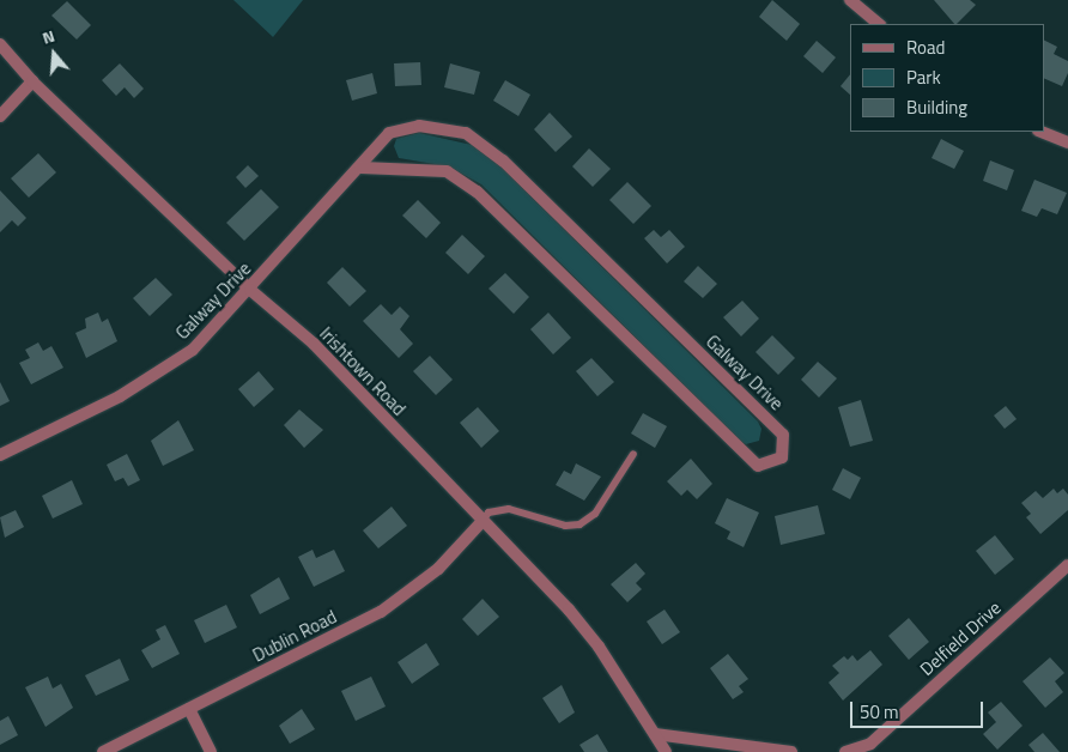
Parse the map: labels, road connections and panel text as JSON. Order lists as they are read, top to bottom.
{
  "streets": {
    "street": [
      "Galway Drive",
      "Irishtown Road",
      "Dublin Road",
      "Delfield Drive"
    ]
  },
  "crossings": [
    ["Galway Drive", "Irishtown Road"],
    ["Irishtown Road", "Dublin Road"]
  ],
  "legend": ["Road", "Park", "Building"],
  "scale_bar": "50 m",
  "north": "top"
}
